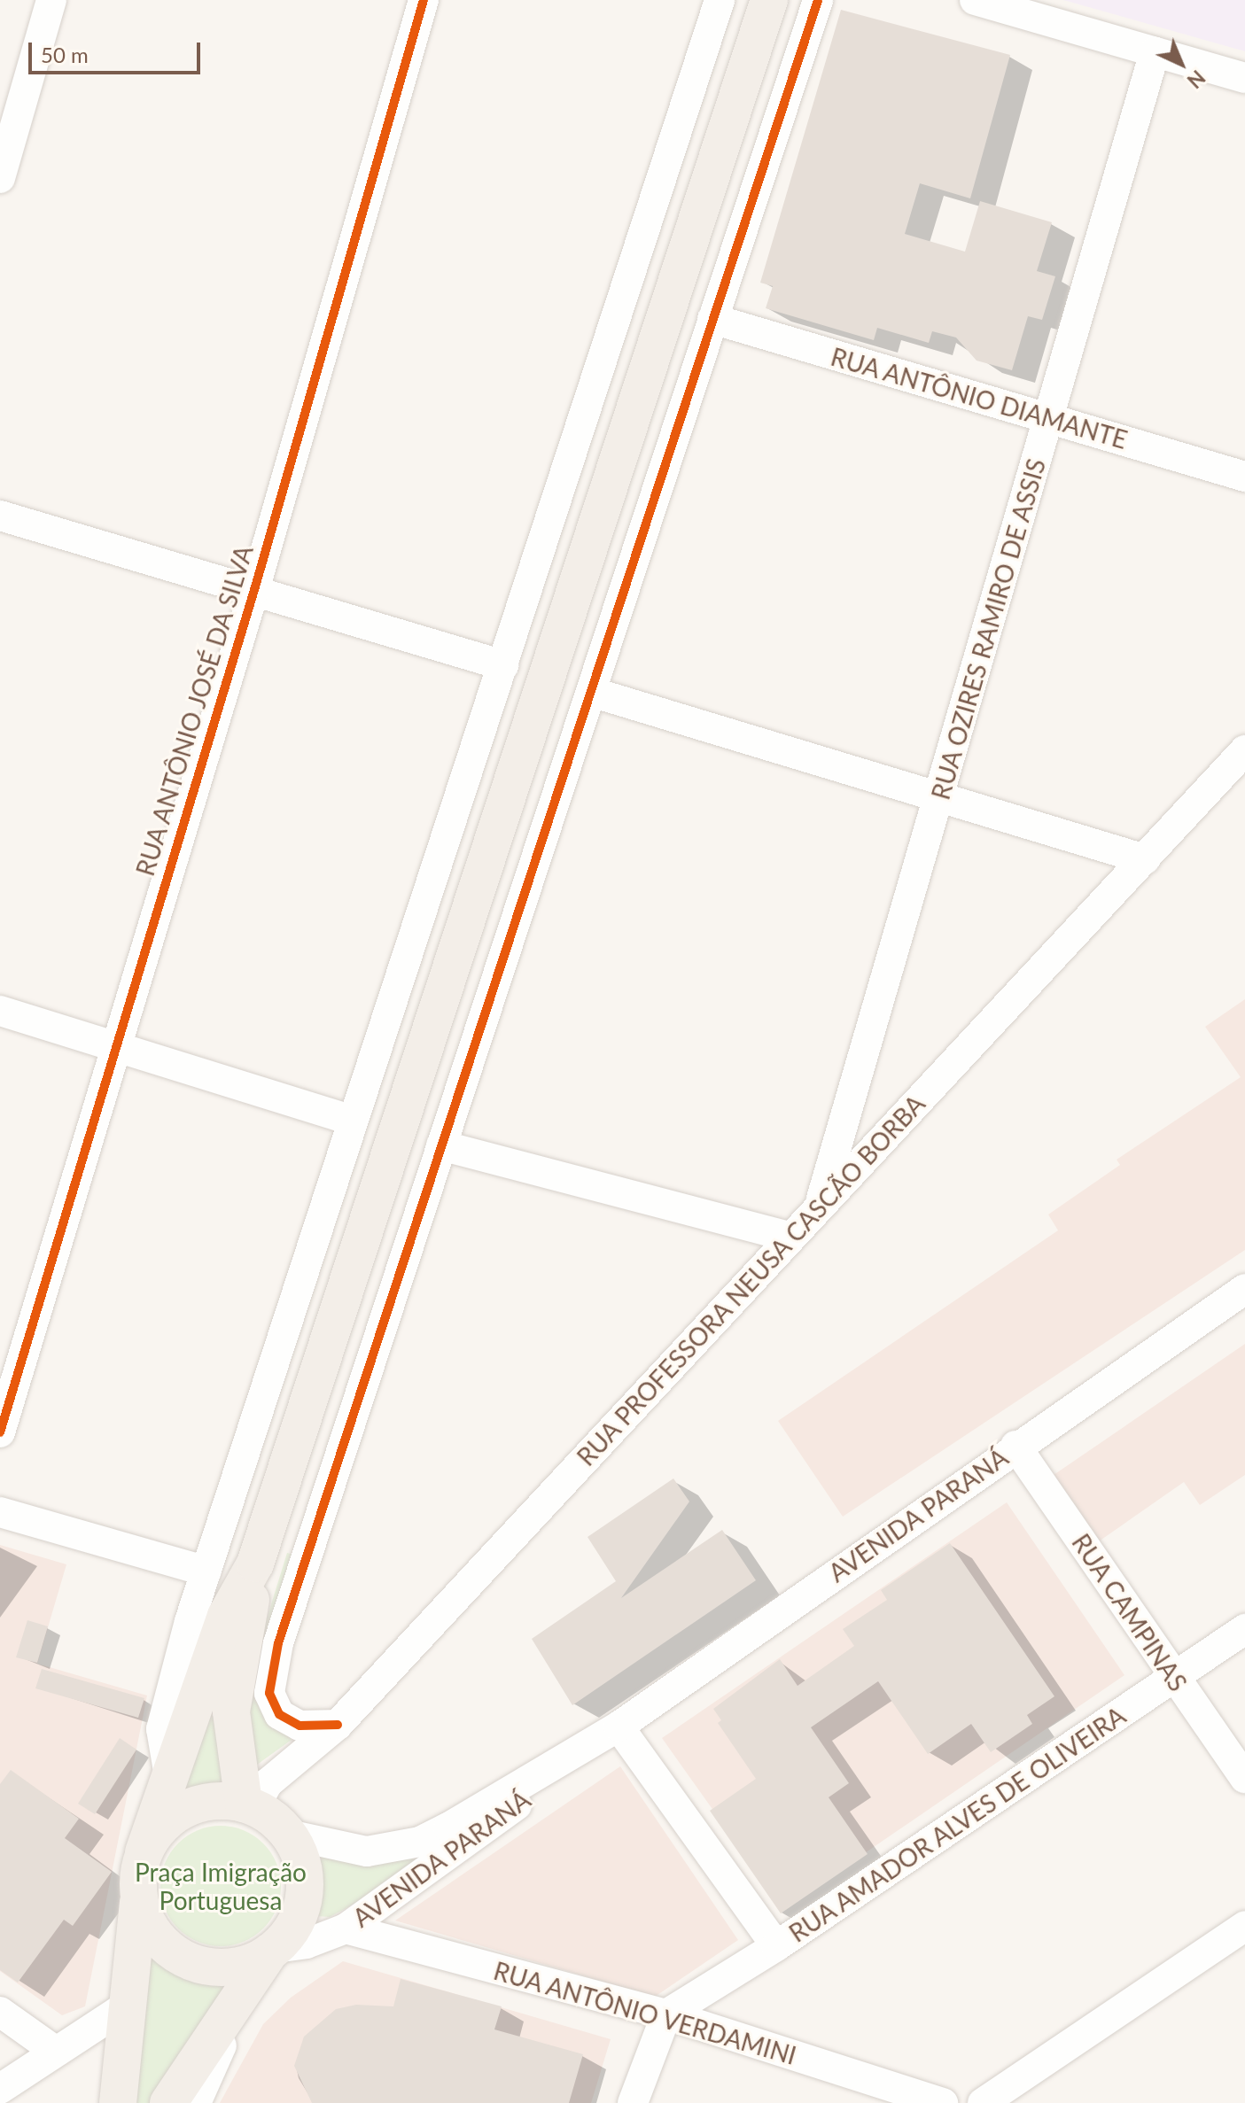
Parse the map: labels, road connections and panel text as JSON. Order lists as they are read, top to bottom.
{
  "streets": {
    "street": [
      "RUA ANTÔNIO DIAMANTE",
      "RUA OZIRES RAMIRO DE ASSIS",
      "RUA ANTÔNIO JOSÉ DA SILVA",
      "RUA PROFESSORA NEUSA CASCÃO BORBA",
      "AVENIDA PARANÁ",
      "RUA CAMPINAS",
      "RUA AMADOR ALVES DE OLIVEIRA",
      "RUA ANTÔNIO VERDAMINI"
    ]
  },
  "crossings": [
    ["RUA ANTÔNIO DIAMANTE", "RUA OZIRES RAMIRO DE ASSIS"],
    ["RUA OZIRES RAMIRO DE ASSIS", "RUA PROFESSORA NEUSA CASCÃO BORBA"],
    ["RUA PROFESSORA NEUSA CASCÃO BORBA", "AVENIDA PARANÁ"],
    ["AVENIDA PARANÁ", "RUA CAMPINAS"],
    ["AVENIDA PARANÁ", "RUA ANTÔNIO VERDAMINI"],
    ["RUA CAMPINAS", "RUA AMADOR ALVES DE OLIVEIRA"],
    ["RUA AMADOR ALVES DE OLIVEIRA", "RUA ANTÔNIO VERDAMINI"]
  ],
  "parks": ["Praça Imigração Portuguesa"],
  "scale_bar": "50 m",
  "north": "bottom right"
}
